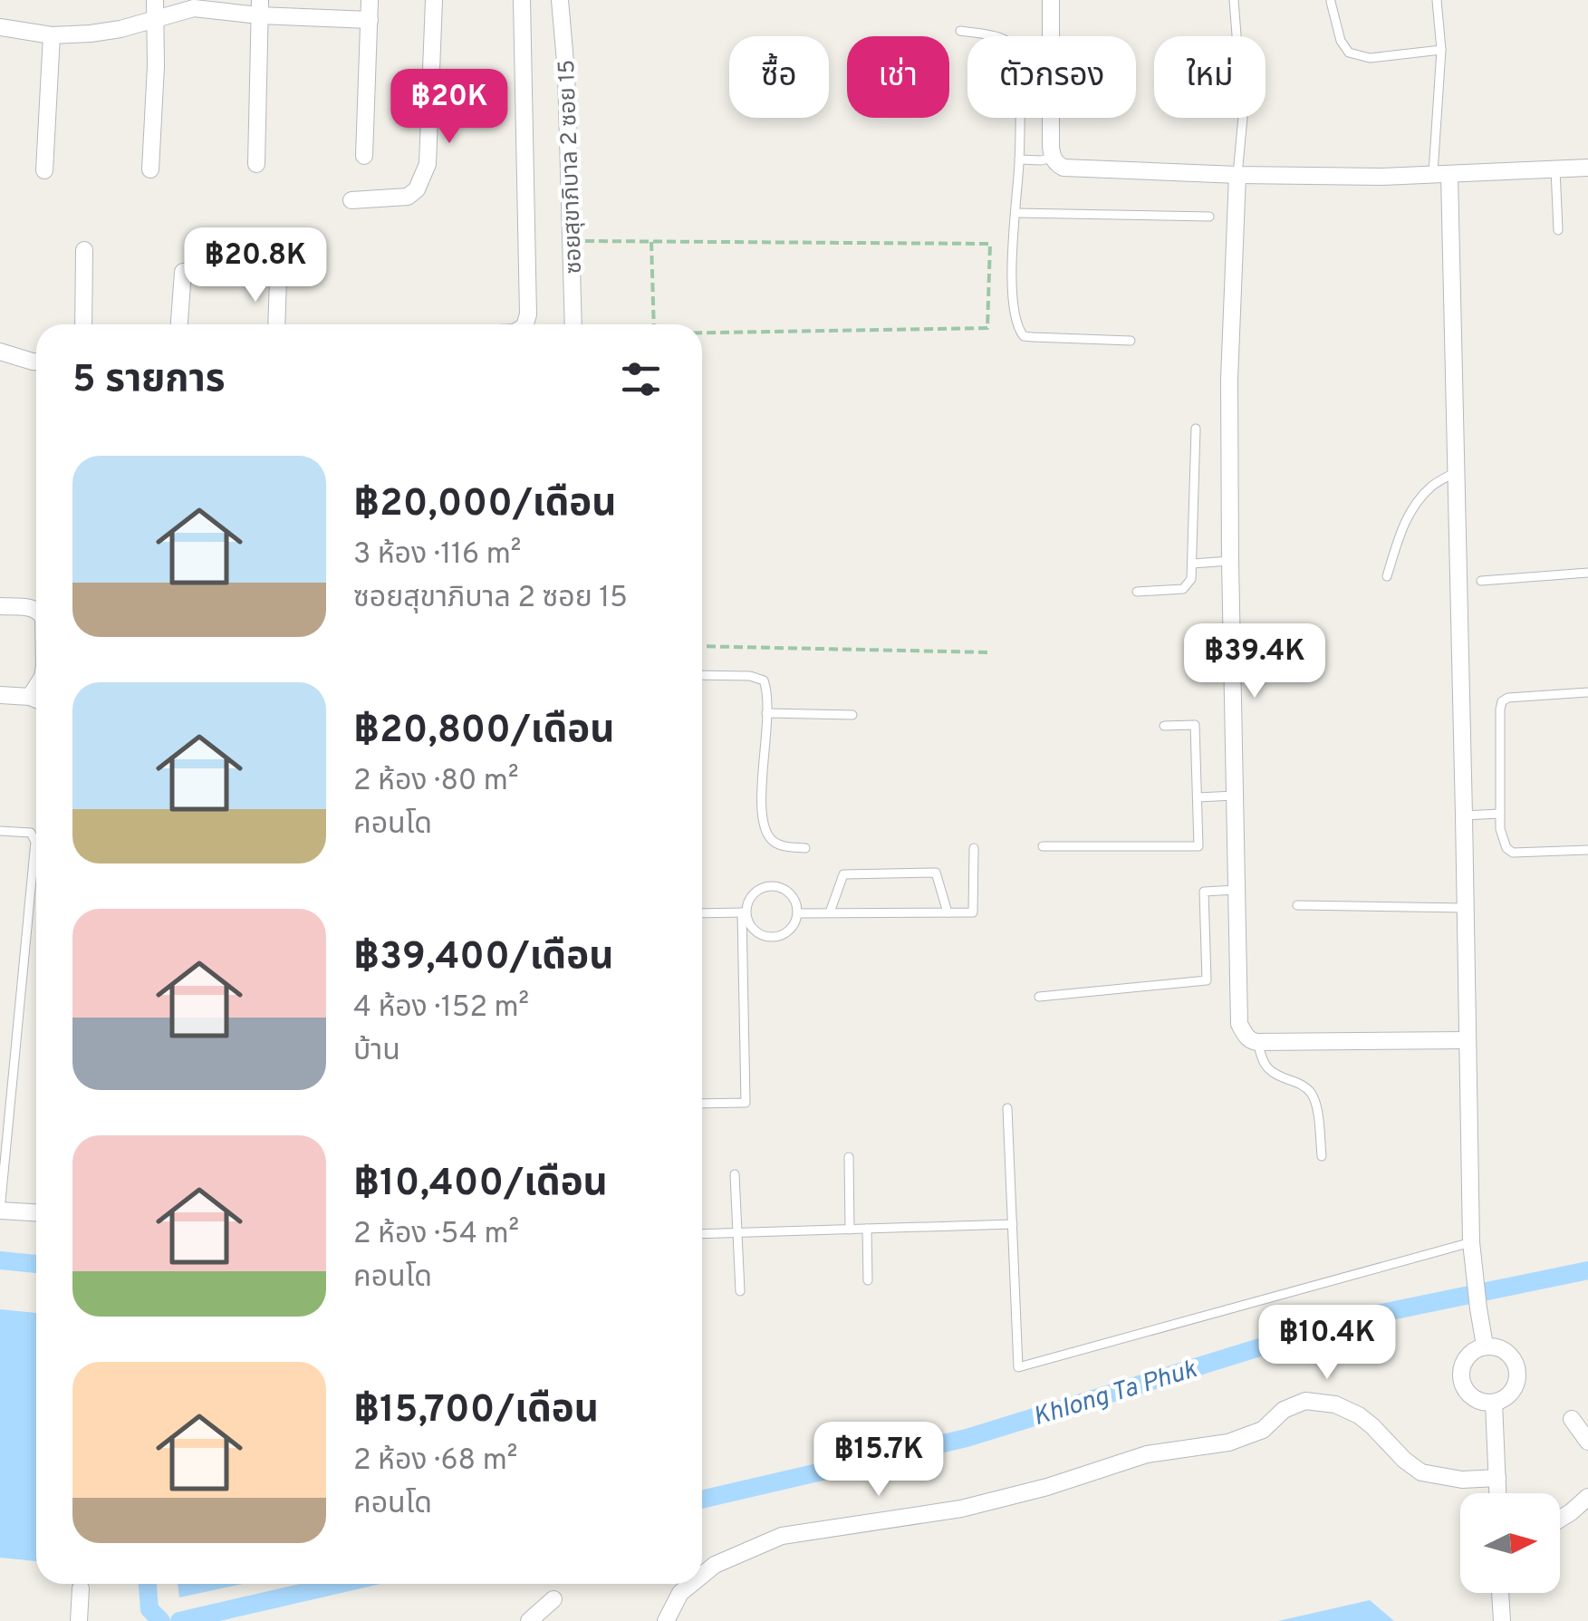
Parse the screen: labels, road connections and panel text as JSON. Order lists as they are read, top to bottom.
{
  "streets": {
    "street": ["ซอยสุขาภิบาล 2 ซอย 15"]
  },
  "water": ["Khlong Ta Phuk"],
  "north": "right",
  "page": {
    "chip": [
      "ซื้อ",
      "เช่า",
      "ตัวกรอง",
      "ใหม่"
    ],
    "price": [
      "฿20K",
      "฿20.8K",
      "฿39.4K",
      "฿10.4K",
      "฿15.7K"
    ],
    "heading": "5 รายการ",
    "list": [
      {
        "name": "฿20,000/เดือน",
        "note": "3 ห้อง · 116 m² · ซอยสุขาภิบาล 2 ซอย 15"
      },
      {
        "name": "฿20,800/เดือน",
        "note": "2 ห้อง · 80 m² · คอนโด"
      },
      {
        "name": "฿39,400/เดือน",
        "note": "4 ห้อง · 152 m² · บ้าน"
      },
      {
        "name": "฿10,400/เดือน",
        "note": "2 ห้อง · 54 m² · คอนโด"
      },
      {
        "name": "฿15,700/เดือน",
        "note": "2 ห้อง · 68 m² · คอนโด"
      }
    ]
  }
}
